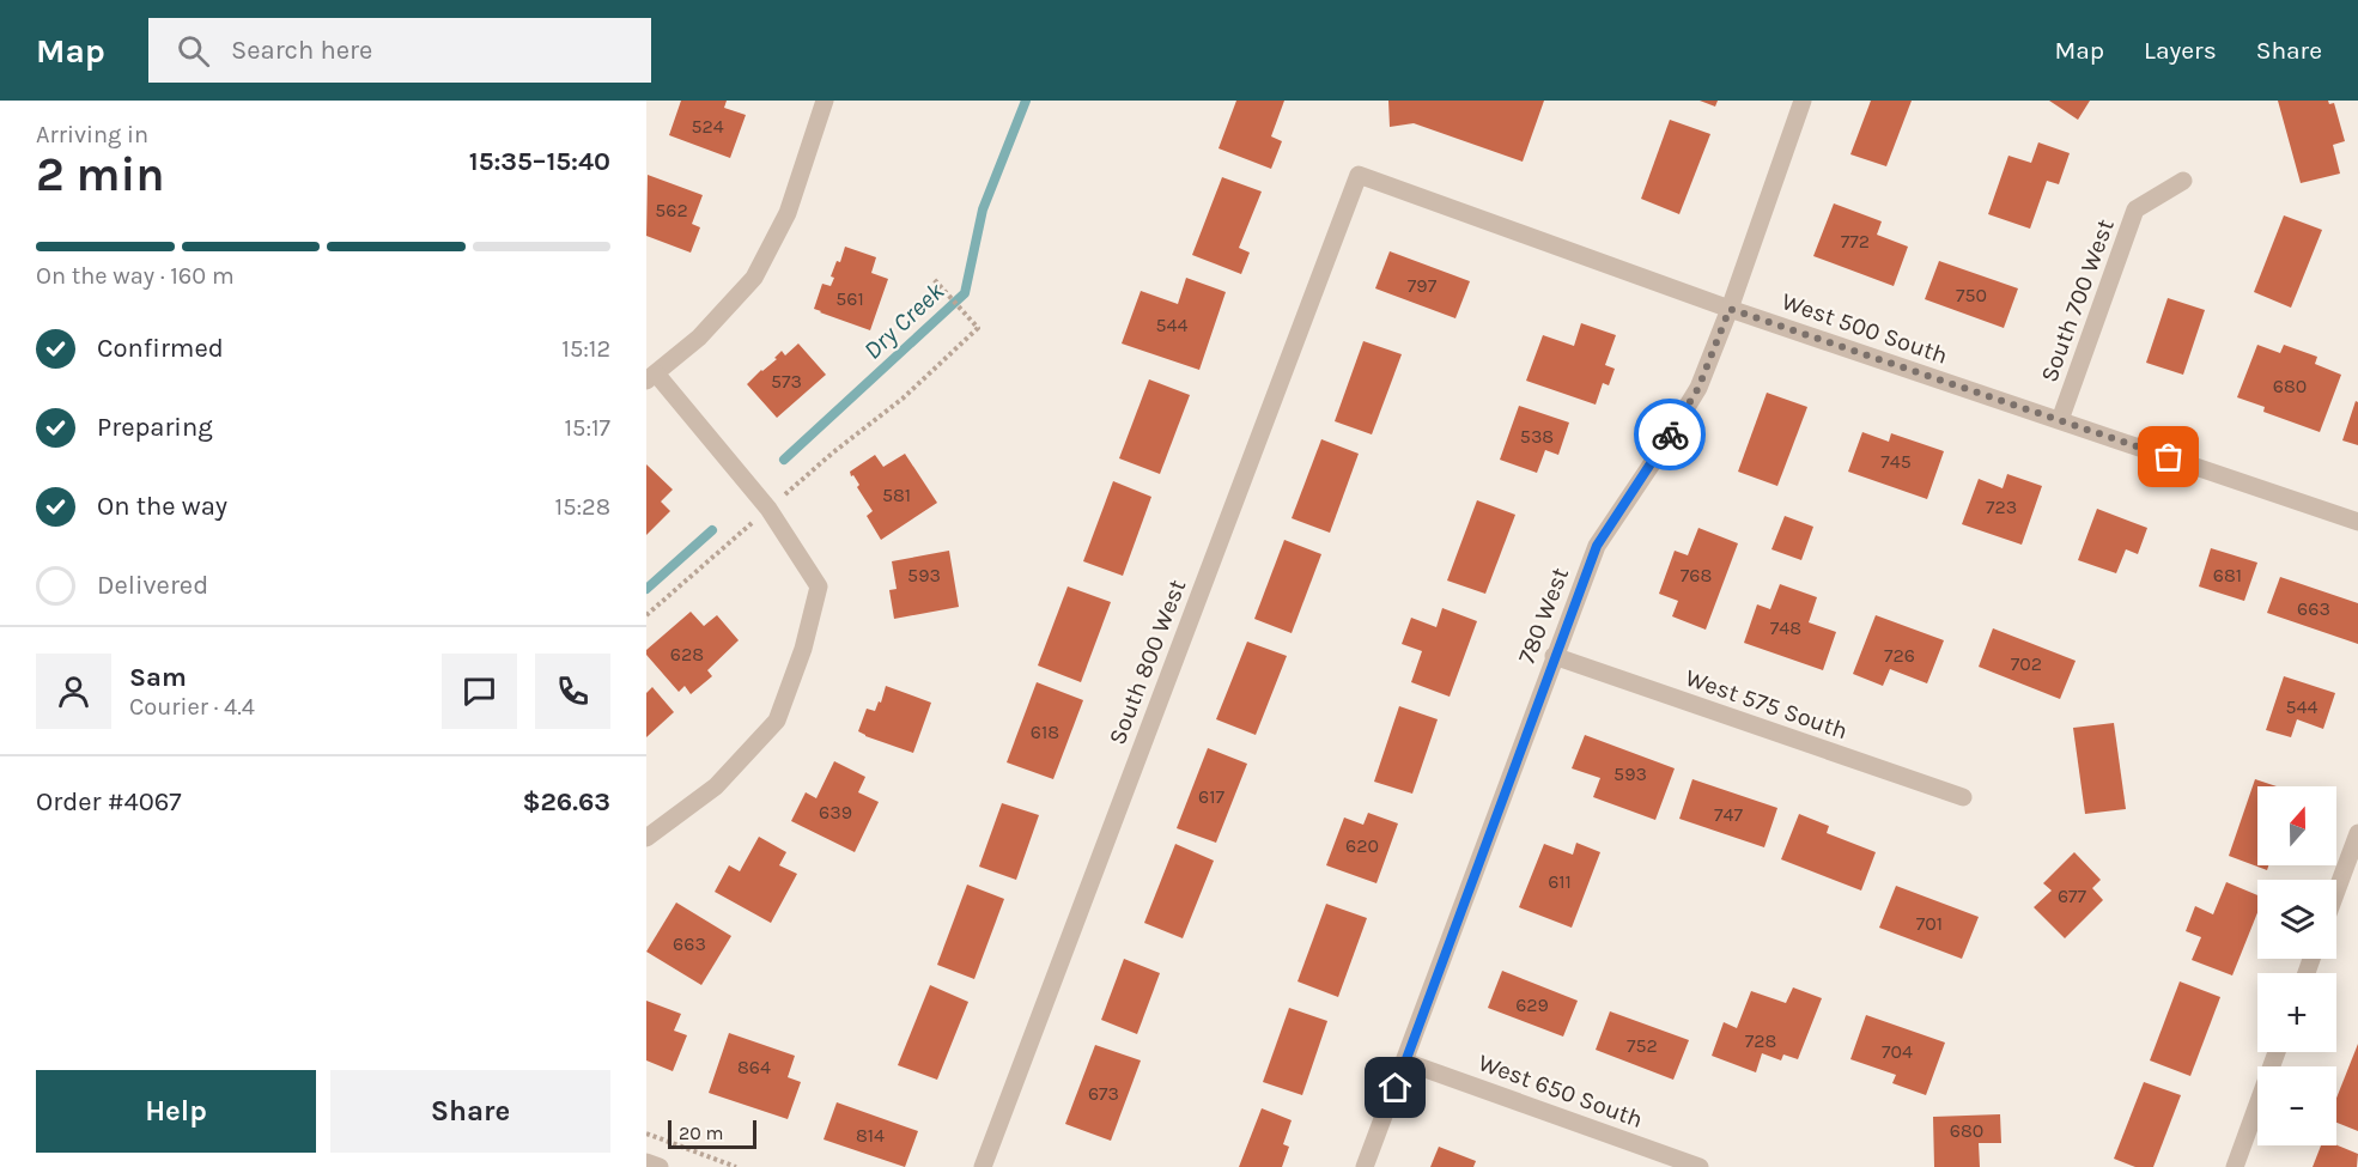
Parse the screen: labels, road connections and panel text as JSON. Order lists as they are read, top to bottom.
{
  "streets": {
    "street": [
      "South 700 West",
      "West 500 South",
      "780 West",
      "South 800 West",
      "West 575 South",
      "West 650 South"
    ]
  },
  "crossings": [
    ["South 700 West", "West 500 South"],
    ["West 500 South", "780 West"],
    ["West 500 South", "South 800 West"],
    ["780 West", "West 575 South"],
    ["780 West", "West 650 South"]
  ],
  "water": ["Dry Creek"],
  "house_numbers": [
    "524",
    "562",
    "772",
    "797",
    "750",
    "561",
    "544",
    "573",
    "680",
    "538",
    "745",
    "581",
    "723",
    "593",
    "768",
    "681",
    "663",
    "748",
    "628",
    "726",
    "702",
    "544",
    "618",
    "593",
    "617",
    "639",
    "747",
    "620",
    "611",
    "677",
    "701",
    "663",
    "629",
    "728",
    "752",
    "704",
    "864",
    "673",
    "680",
    "814"
  ],
  "scale_bar": "20 m",
  "north": "top",
  "page": {
    "header": "Map",
    "search": "Search here",
    "nav": ["Map", "Layers", "Share"],
    "heading": ["2 min", "Arriving in", "15:35–15:40"],
    "panel": [
      "Sam",
      "Courier · 4.4",
      "Order #4067",
      "$26.63"
    ],
    "bar": "On the way · 160 m",
    "list": [
      ["Confirmed", "15:12"],
      ["Preparing", "15:17"],
      ["On the way", "15:28"],
      "Delivered"
    ],
    "map_buttons": ["+", "−"],
    "buttons": ["Help", "Share"],
    "scale": "20 m"
  }
}
